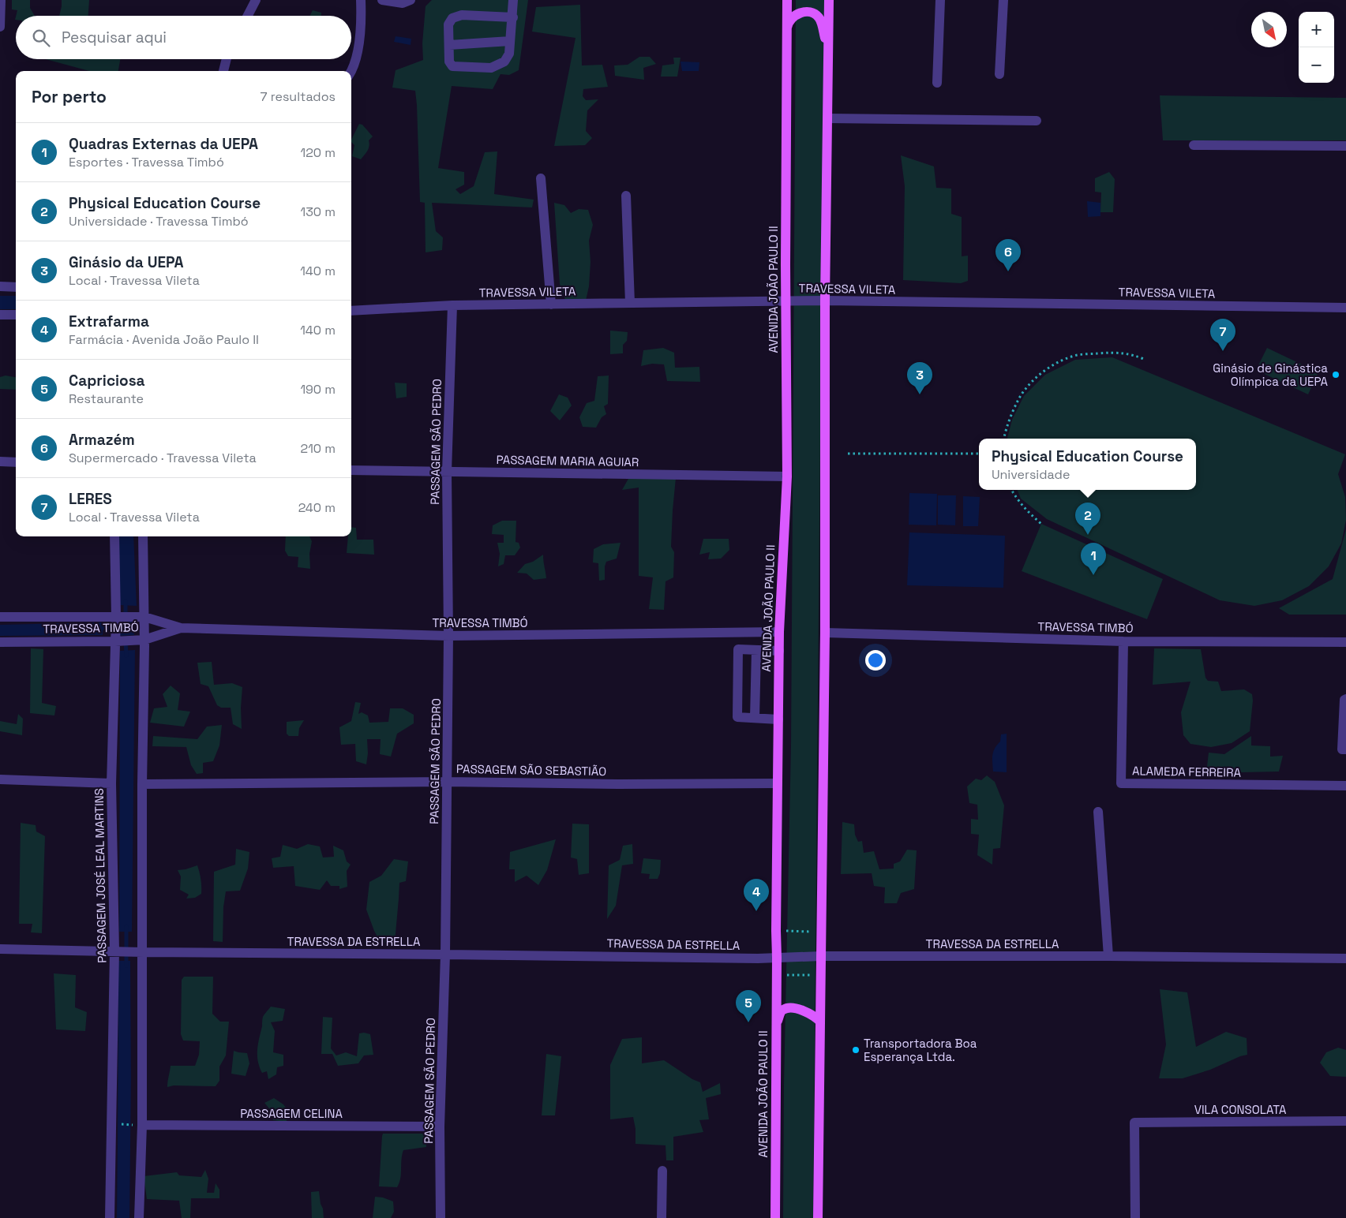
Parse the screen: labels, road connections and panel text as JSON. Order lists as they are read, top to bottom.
{
  "streets": {
    "main road": ["AVENIDA JOÃO PAULO II"],
    "street": [
      "TRAVESSA VILETA",
      "PASSAGEM SÃO PEDRO",
      "PASSAGEM MARIA AGUIAR",
      "TRAVESSA TIMBÓ",
      "PASSAGEM SÃO SEBASTIÃO",
      "ALAMEDA FERREIRA",
      "PASSAGEM JOSÉ LEAL MARTINS",
      "TRAVESSA DA ESTRELLA",
      "VILA CONSOLATA",
      "PASSAGEM CELINA"
    ]
  },
  "crossings": [
    ["TRAVESSA VILETA", "AVENIDA JOÃO PAULO II"],
    ["TRAVESSA VILETA", "PASSAGEM SÃO PEDRO"],
    ["AVENIDA JOÃO PAULO II", "PASSAGEM MARIA AGUIAR"],
    ["AVENIDA JOÃO PAULO II", "TRAVESSA TIMBÓ"],
    ["AVENIDA JOÃO PAULO II", "PASSAGEM SÃO SEBASTIÃO"],
    ["AVENIDA JOÃO PAULO II", "TRAVESSA DA ESTRELLA"],
    ["PASSAGEM SÃO PEDRO", "PASSAGEM MARIA AGUIAR"],
    ["PASSAGEM SÃO PEDRO", "TRAVESSA TIMBÓ"],
    ["PASSAGEM SÃO PEDRO", "PASSAGEM SÃO SEBASTIÃO"],
    ["PASSAGEM SÃO PEDRO", "TRAVESSA DA ESTRELLA"],
    ["PASSAGEM SÃO PEDRO", "PASSAGEM CELINA"],
    ["TRAVESSA TIMBÓ", "ALAMEDA FERREIRA"],
    ["TRAVESSA TIMBÓ", "PASSAGEM JOSÉ LEAL MARTINS"],
    ["PASSAGEM JOSÉ LEAL MARTINS", "TRAVESSA DA ESTRELLA"]
  ],
  "places": ["Ginásio de Ginástica Olímpica da UEPA", "Transportadora Boa Esperança Ltda."],
  "north": "bottom right",
  "page": {
    "map_buttons": ["+", "−"],
    "search": "Pesquisar aqui",
    "heading": ["Por perto", "7 resultados"],
    "list": [
      {
        "mark": "1",
        "name": "Quadras Externas da UEPA",
        "note": "Esportes · Travessa Timbó",
        "value": "120 m"
      },
      {
        "mark": "2",
        "name": "Physical Education Course",
        "note": "Universidade · Travessa Timbó",
        "value": "130 m"
      },
      {
        "mark": "3",
        "name": "Ginásio da UEPA",
        "note": "Local · Travessa Vileta",
        "value": "140 m"
      },
      {
        "mark": "4",
        "name": "Extrafarma",
        "note": "Farmácia · Avenida João Paulo II",
        "value": "140 m"
      },
      {
        "mark": "5",
        "name": "Capriciosa",
        "note": "Restaurante",
        "value": "190 m"
      },
      {
        "mark": "6",
        "name": "Armazém",
        "note": "Supermercado · Travessa Vileta",
        "value": "210 m"
      },
      {
        "mark": "7",
        "name": "LERES",
        "note": "Local · Travessa Vileta",
        "value": "240 m"
      }
    ],
    "pins": [
      "6",
      "7",
      "3",
      "2",
      "1",
      "4",
      "5"
    ],
    "popup": ["Physical Education Course", "Universidade"]
  }
}
